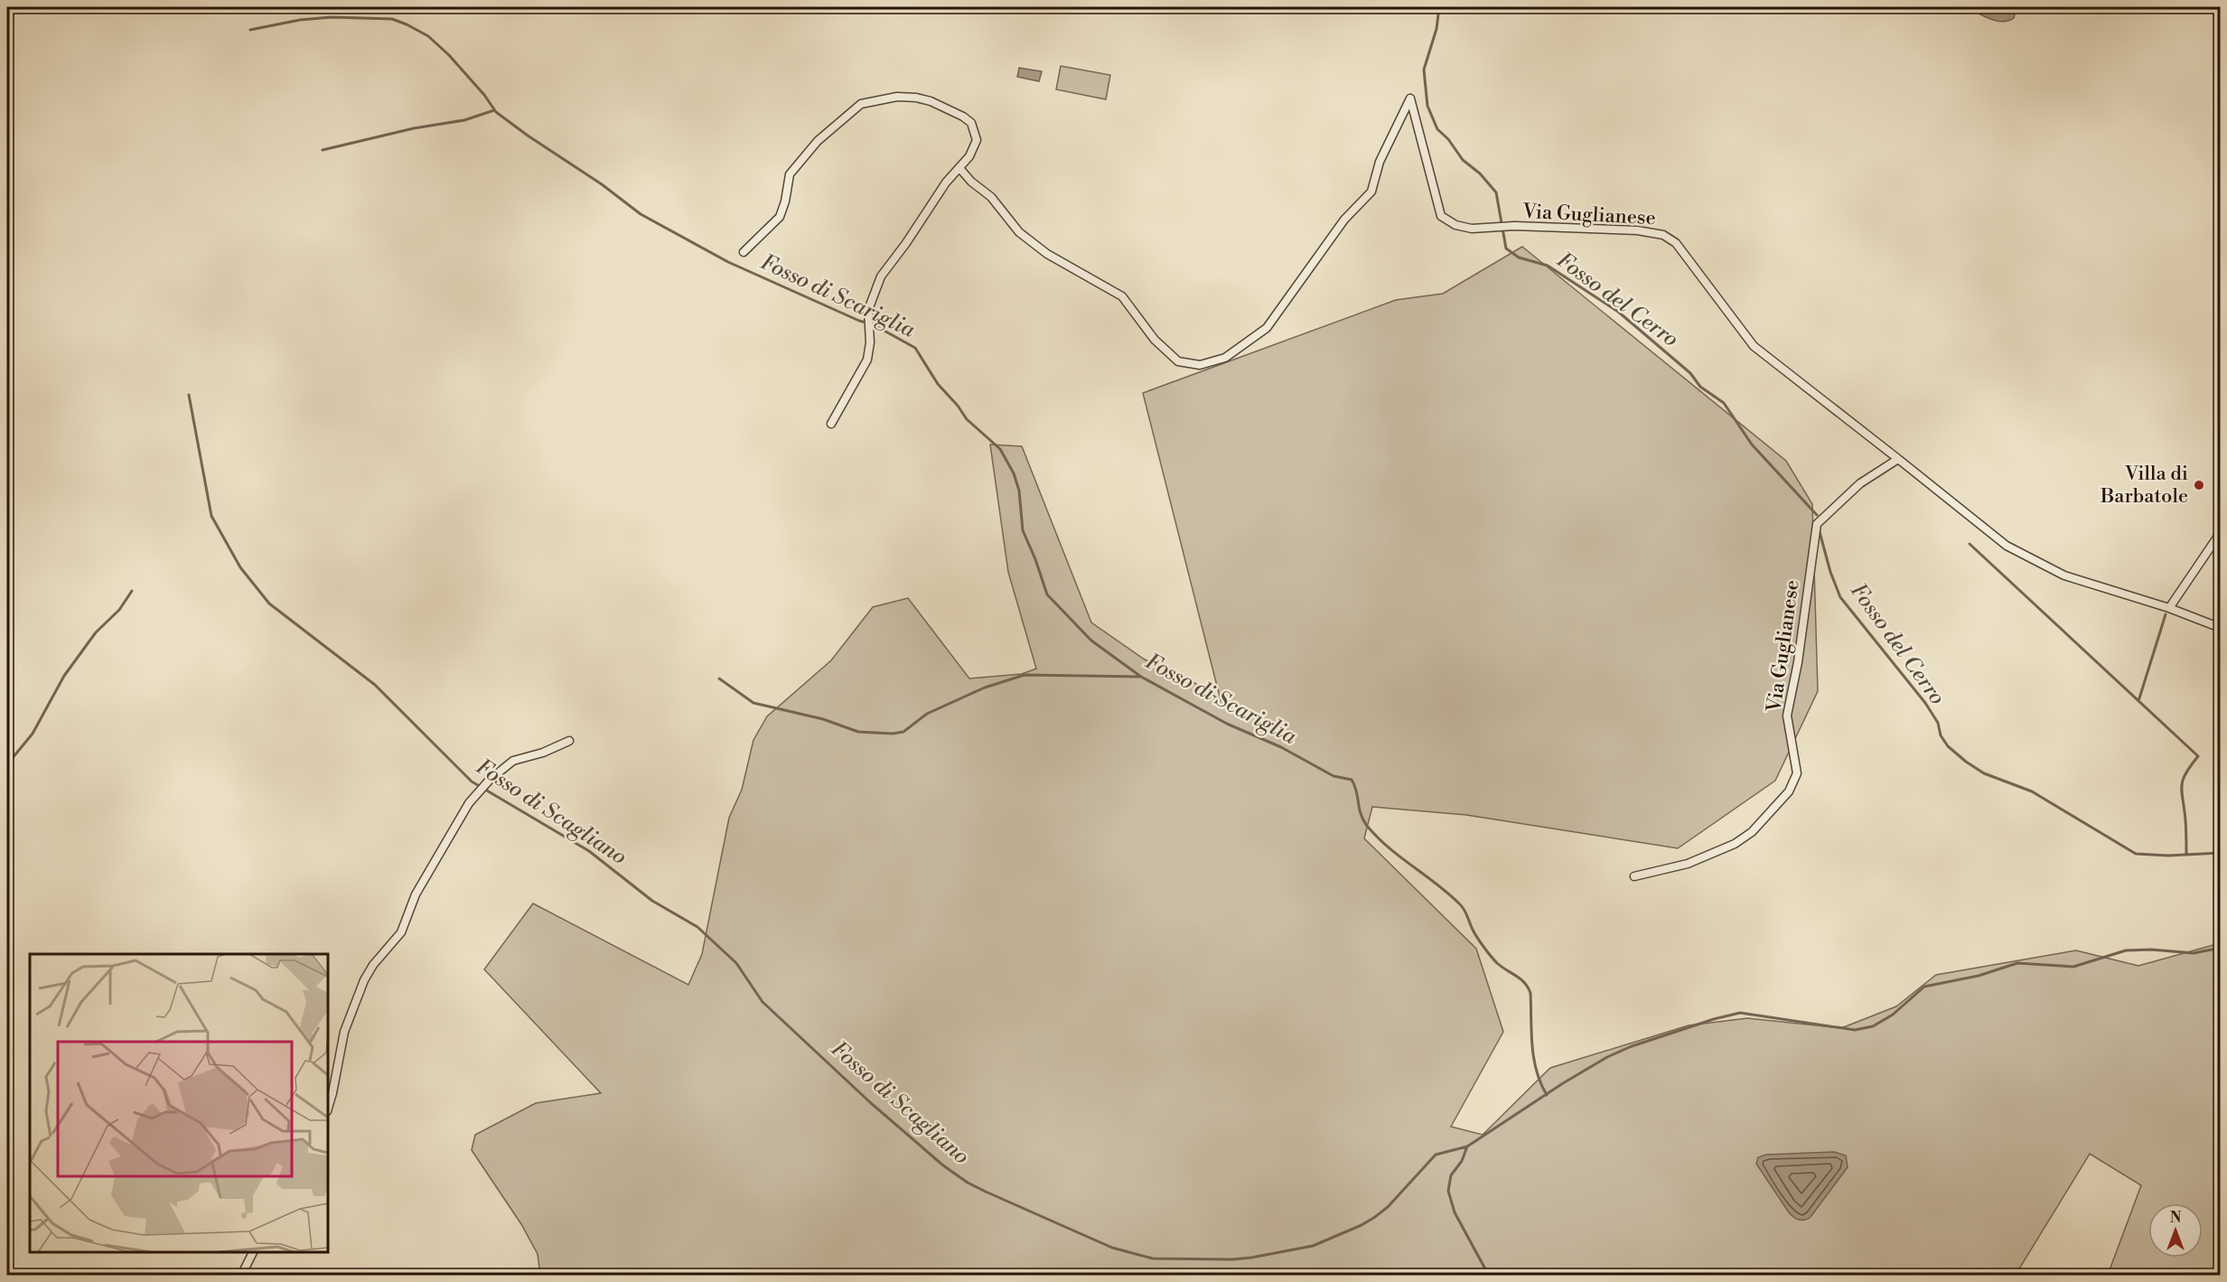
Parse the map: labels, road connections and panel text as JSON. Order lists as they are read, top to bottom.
{
  "streets": {
    "street": ["Via Guglianese"]
  },
  "water": ["Fosso di Scariglia", "Fosso del Cerro", "Fosso di Scagliano"],
  "places": ["Villa di Barbatole"],
  "north": "top"
}
